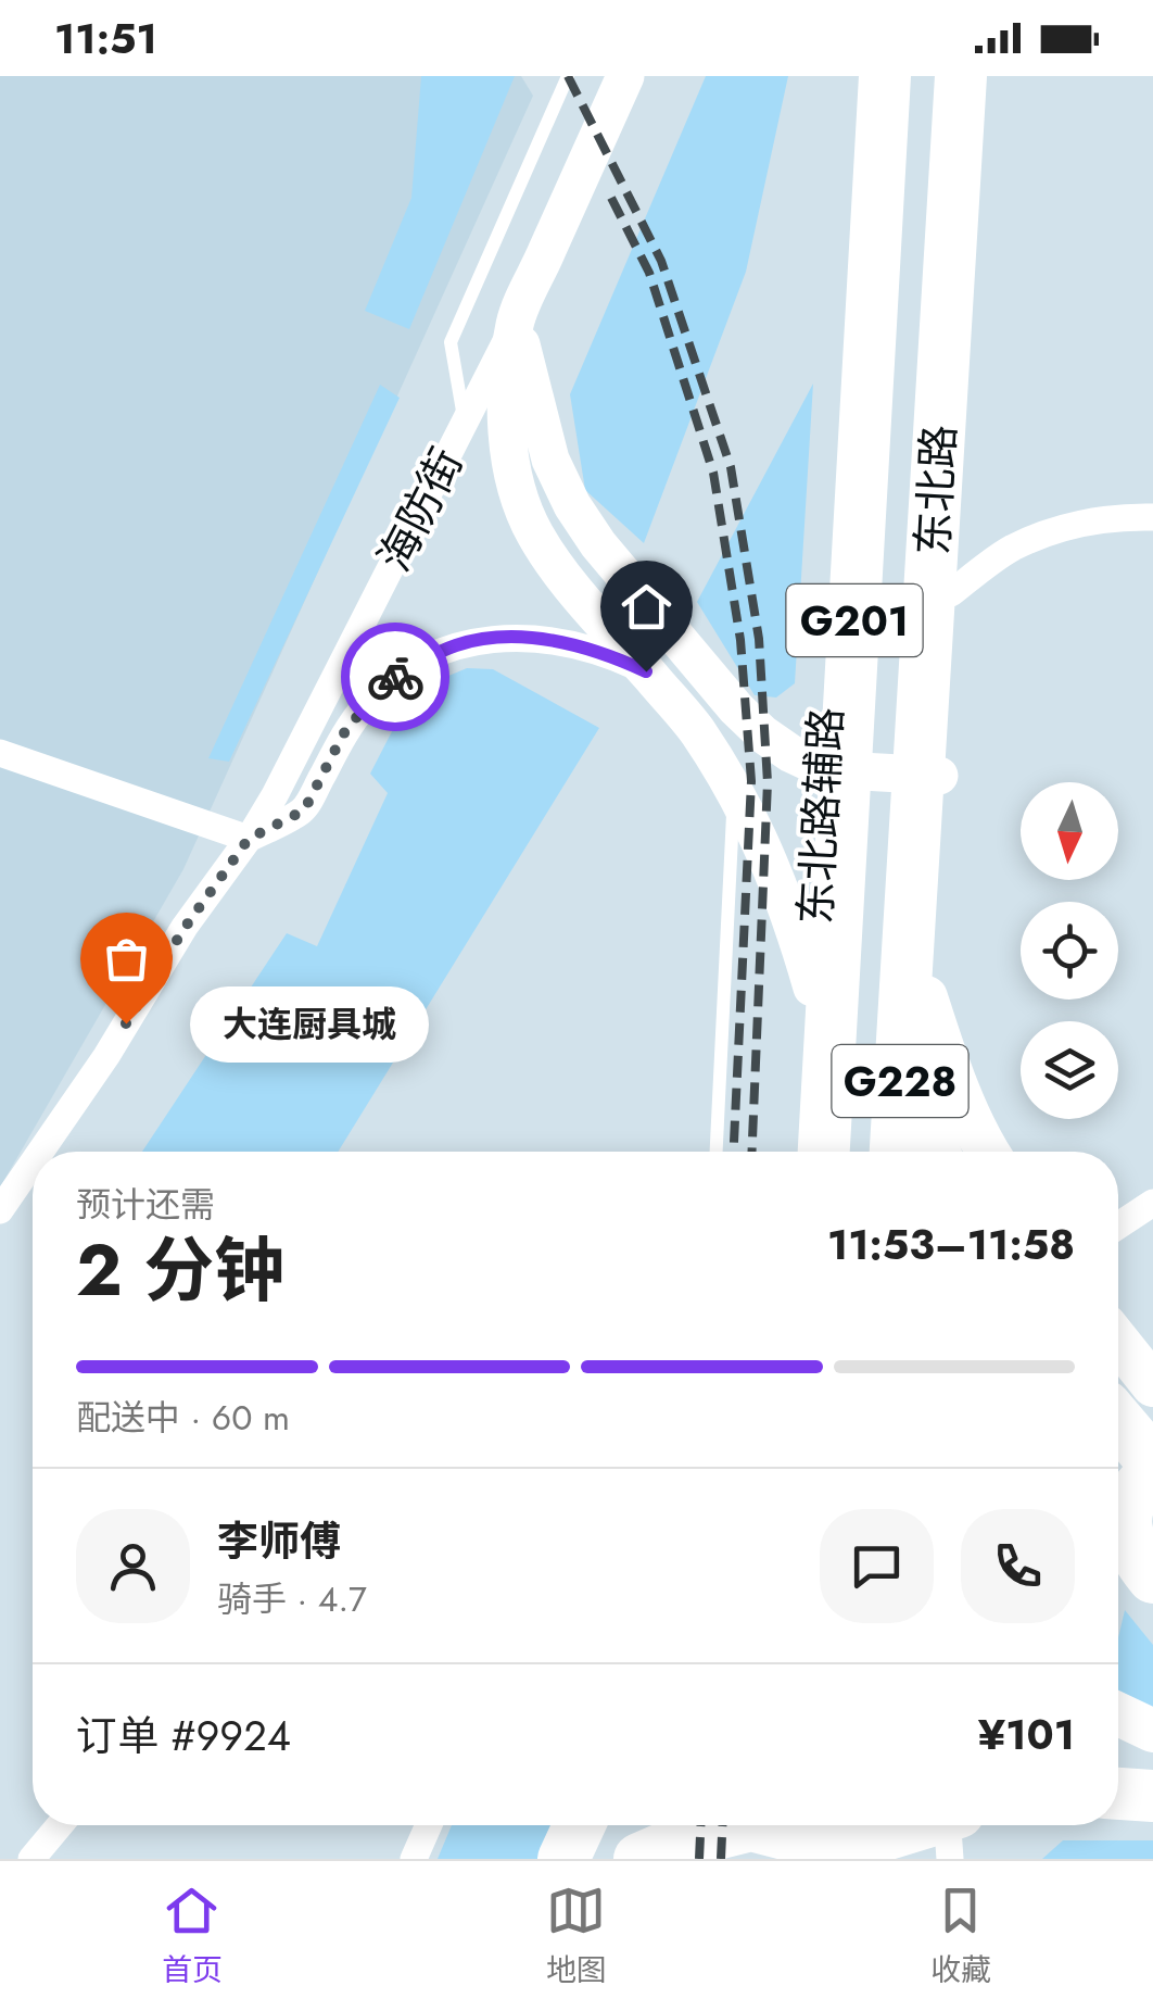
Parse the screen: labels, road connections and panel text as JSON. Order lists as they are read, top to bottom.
{
  "streets": {
    "highway": ["东北路", "G201", "G228"],
    "main road": ["海防街", "东北路辅路"]
  },
  "crossings": [
    ["东北路", "G201"],
    ["东北路", "东北路辅路"]
  ],
  "places": ["大连厨具城"],
  "north": "bottom",
  "page": {
    "status": "11:51",
    "bubble": "大连厨具城",
    "heading": ["2 分钟", "预计还需", "11:53–11:58"],
    "panel": [
      "李师傅",
      "骑手 · 4.7",
      "订单 #9924",
      "¥101"
    ],
    "bar": "配送中 · 60 m",
    "tabs": ["首页", "地图", "收藏"]
  }
}
